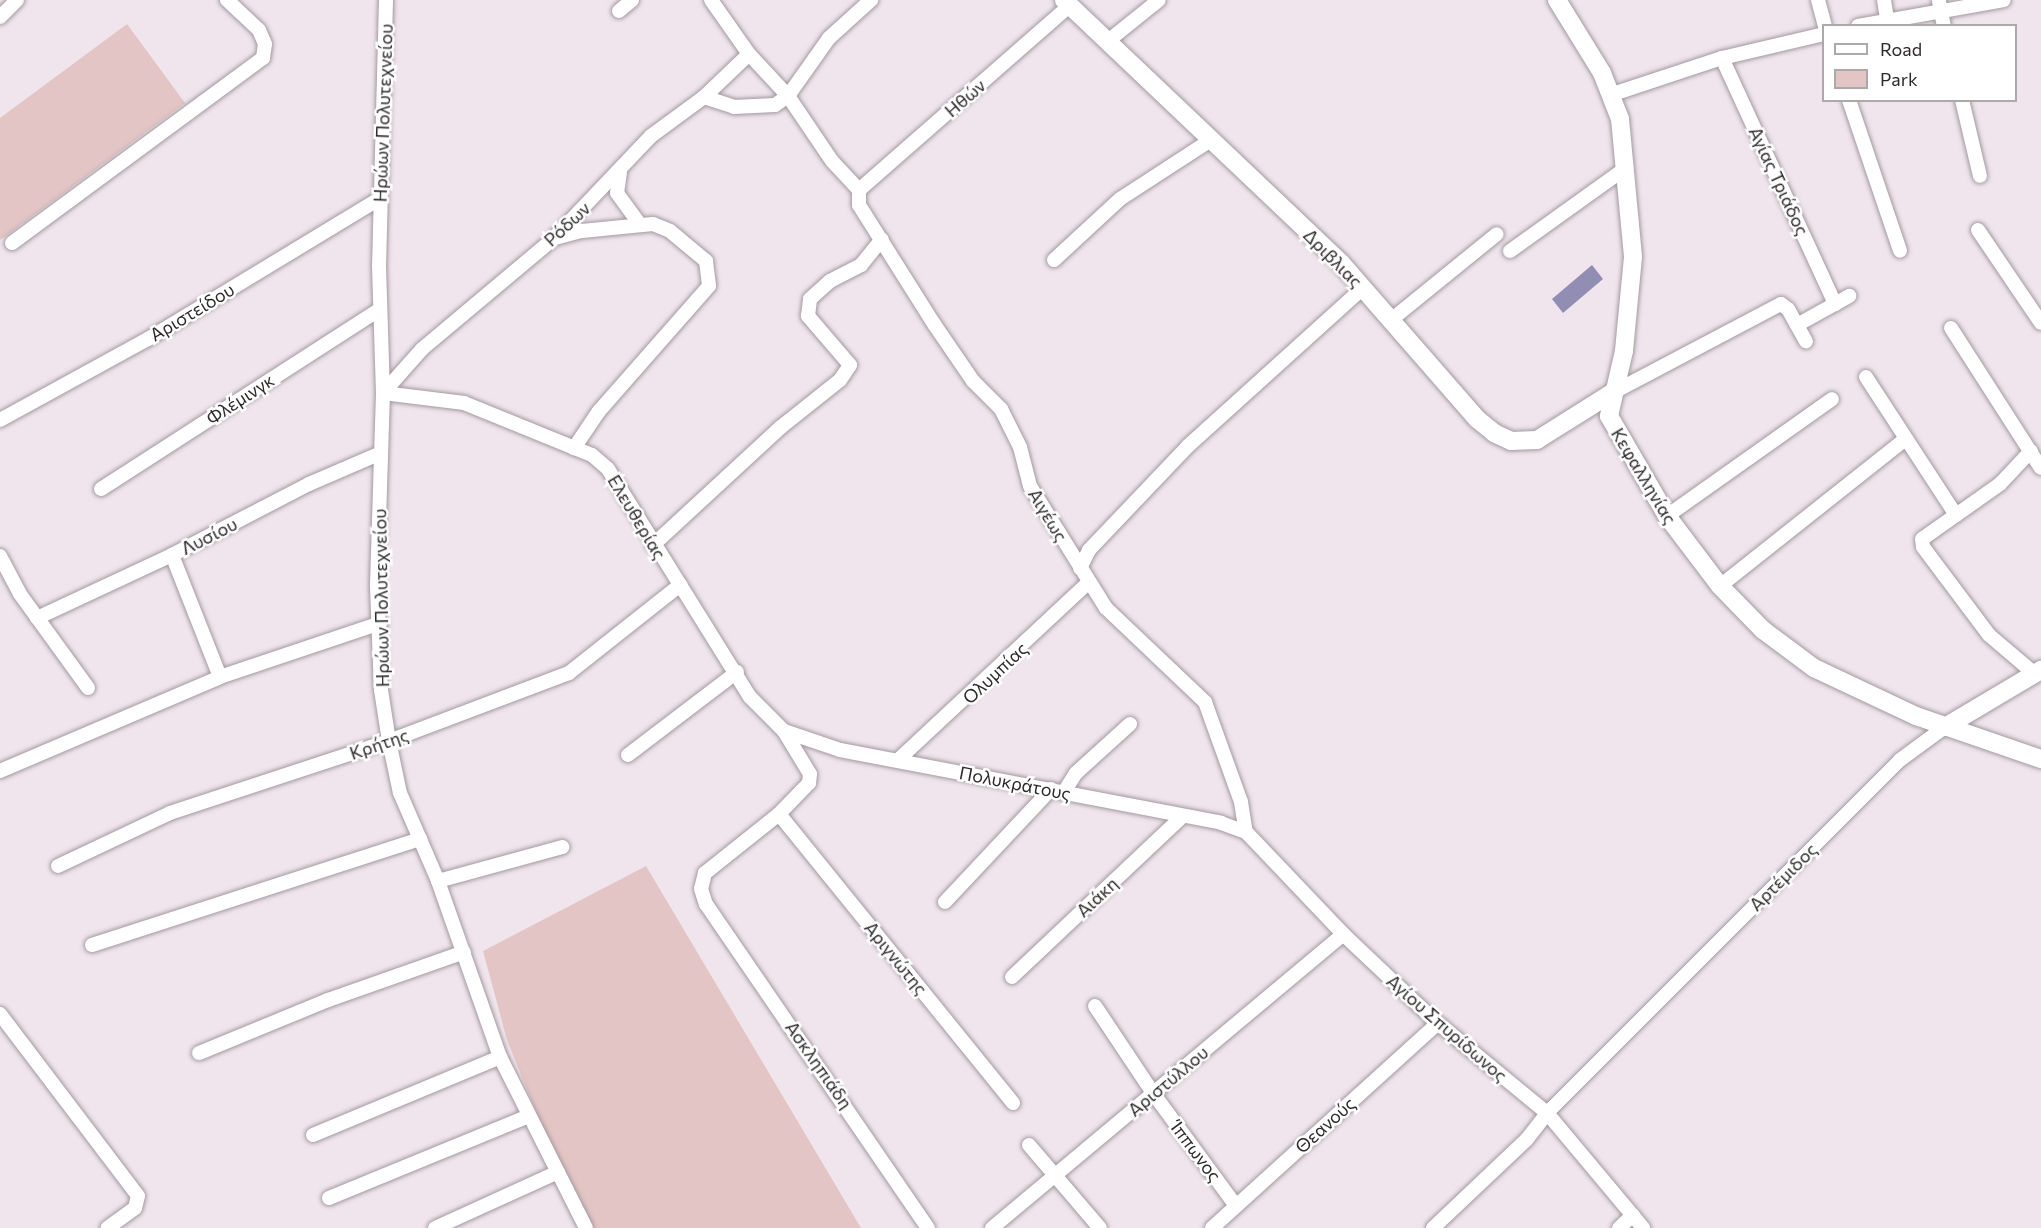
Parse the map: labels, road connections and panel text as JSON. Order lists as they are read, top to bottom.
{
  "streets": {
    "street": [
      "Ηθών",
      "Ηρώων Πολυτεχνείου",
      "Αγίας Τριάδος",
      "Ρόδων",
      "Δριβλιας",
      "Αριστείδου",
      "Φλέμινγκ",
      "Κεφαλληνίας",
      "Αιγέως",
      "Ελευθερίας",
      "Λυσίου",
      "Ολυμπίας",
      "Κρήτης",
      "Πολυκράτους",
      "Αρτέμιδος",
      "Αιάκη",
      "Αριγνώτης",
      "Αγίου Σπυρίδωνος",
      "Ασκληπιάδη",
      "Αριστύλλου",
      "Θεανούς",
      "Ίππωνος"
    ]
  },
  "crossings": [
    ["Ηθών", "Δριβλιας"],
    ["Ηθών", "Αιγέως"],
    ["Ηρώων Πολυτεχνείου", "Ρόδων"],
    ["Ηρώων Πολυτεχνείου", "Αριστείδου"],
    ["Ηρώων Πολυτεχνείου", "Φλέμινγκ"],
    ["Ηρώων Πολυτεχνείου", "Ελευθερίας"],
    ["Ηρώων Πολυτεχνείου", "Λυσίου"],
    ["Ηρώων Πολυτεχνείου", "Κρήτης"],
    ["Ρόδων", "Ελευθερίας"],
    ["Δριβλιας", "Κεφαλληνίας"],
    ["Κεφαλληνίας", "Αρτέμιδος"],
    ["Αιγέως", "Ολυμπίας"],
    ["Αιγέως", "Πολυκράτους"],
    ["Αιγέως", "Αγίου Σπυρίδωνος"],
    ["Ελευθερίας", "Κρήτης"],
    ["Ελευθερίας", "Πολυκράτους"],
    ["Ολυμπίας", "Πολυκράτους"],
    ["Πολυκράτους", "Αιάκη"],
    ["Πολυκράτους", "Αγίου Σπυρίδωνος"],
    ["Αρτέμιδος", "Αγίου Σπυρίδωνος"],
    ["Αριγνώτης", "Ασκληπιάδη"],
    ["Αγίου Σπυρίδωνος", "Αριστύλλου"],
    ["Αγίου Σπυρίδωνος", "Θεανούς"],
    ["Αριστύλλου", "Ίππωνος"],
    ["Θεανούς", "Ίππωνος"]
  ],
  "legend": ["Road", "Park"]
}
